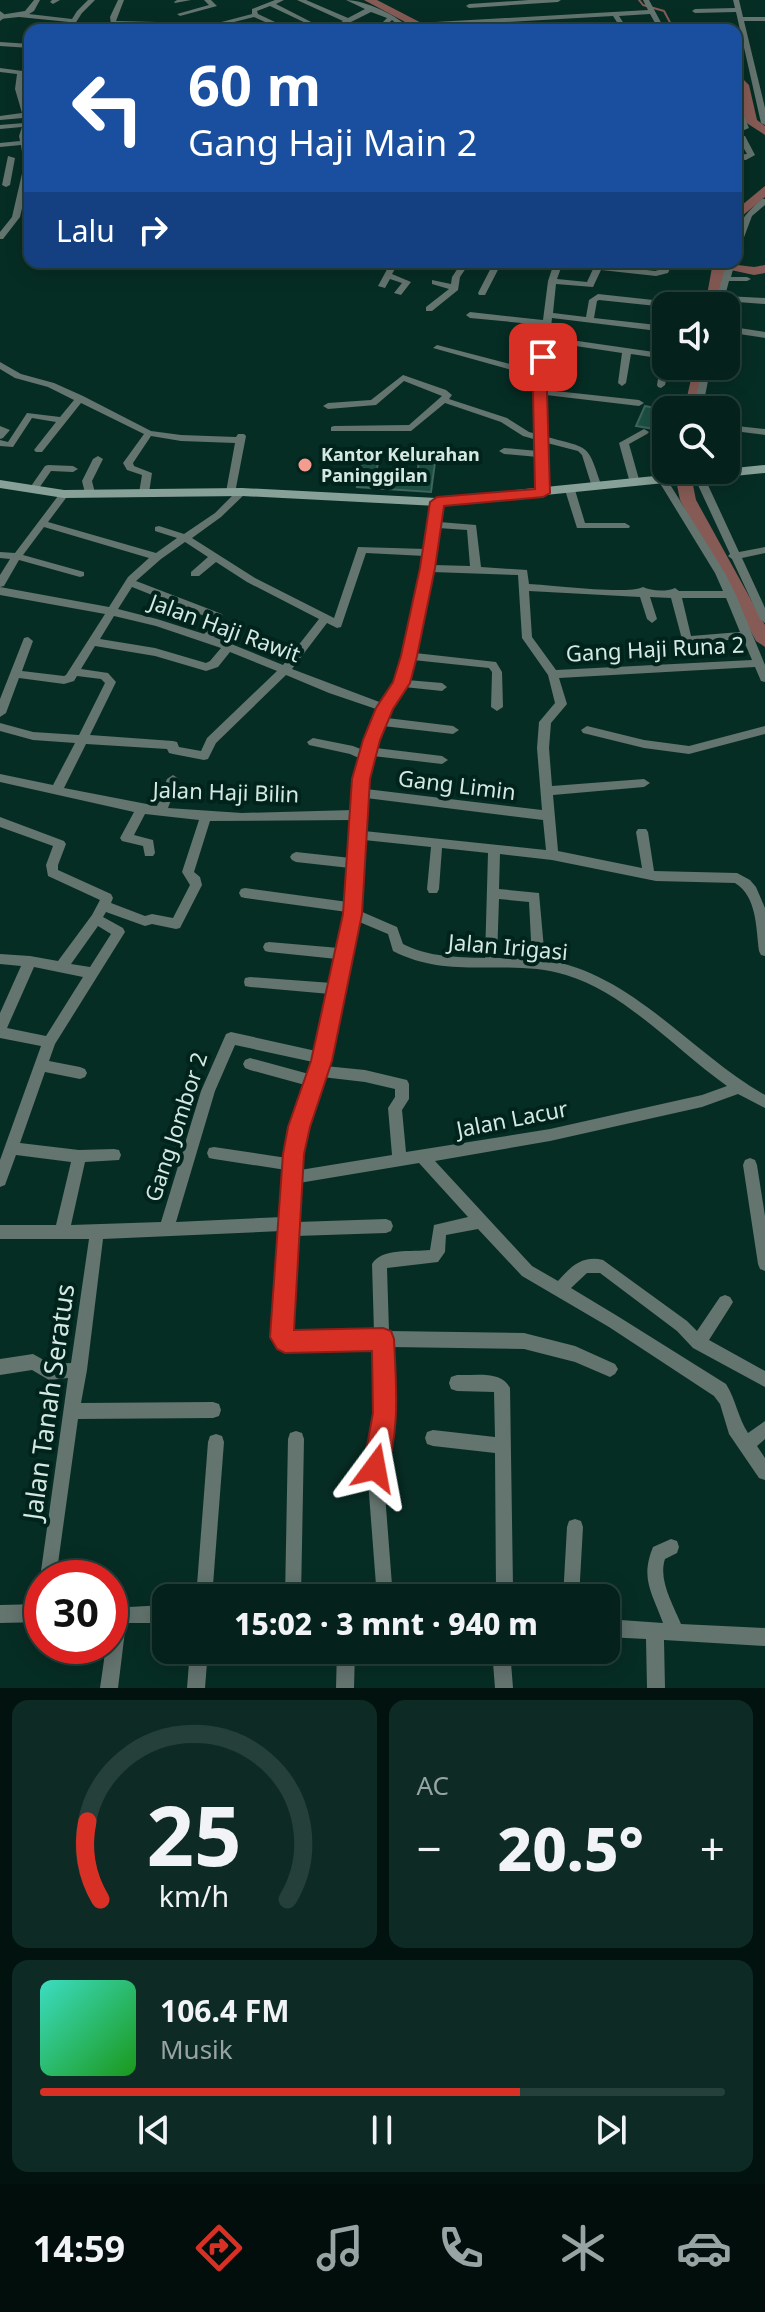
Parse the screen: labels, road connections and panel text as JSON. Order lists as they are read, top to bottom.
{
  "streets": {
    "street": [
      "Jalan Haji Rawit",
      "Gang Haji Runa 2",
      "Gang Limin",
      "Jalan Haji Bilin",
      "Jalan Irigasi",
      "Jalan Lacur",
      "Gang Jombor 2",
      "Jalan Tanah Seratus"
    ]
  },
  "crossings": [
    ["Jalan Irigasi", "Jalan Lacur"]
  ],
  "places": ["Kantor Kelurahan Paninggilan"],
  "page": {
    "turn": ["60 m", "Gang Haji Main 2"],
    "then": "Lalu",
    "limit": "30",
    "trip": "15:02 · 3 mnt · 940 m",
    "tile": "AC",
    "heat": ["−", "20.5°", "+"],
    "song": ["106.4 FM", "Musik"],
    "tabs": "14:59",
    "gauge": ["25", "km/h"]
  }
}
